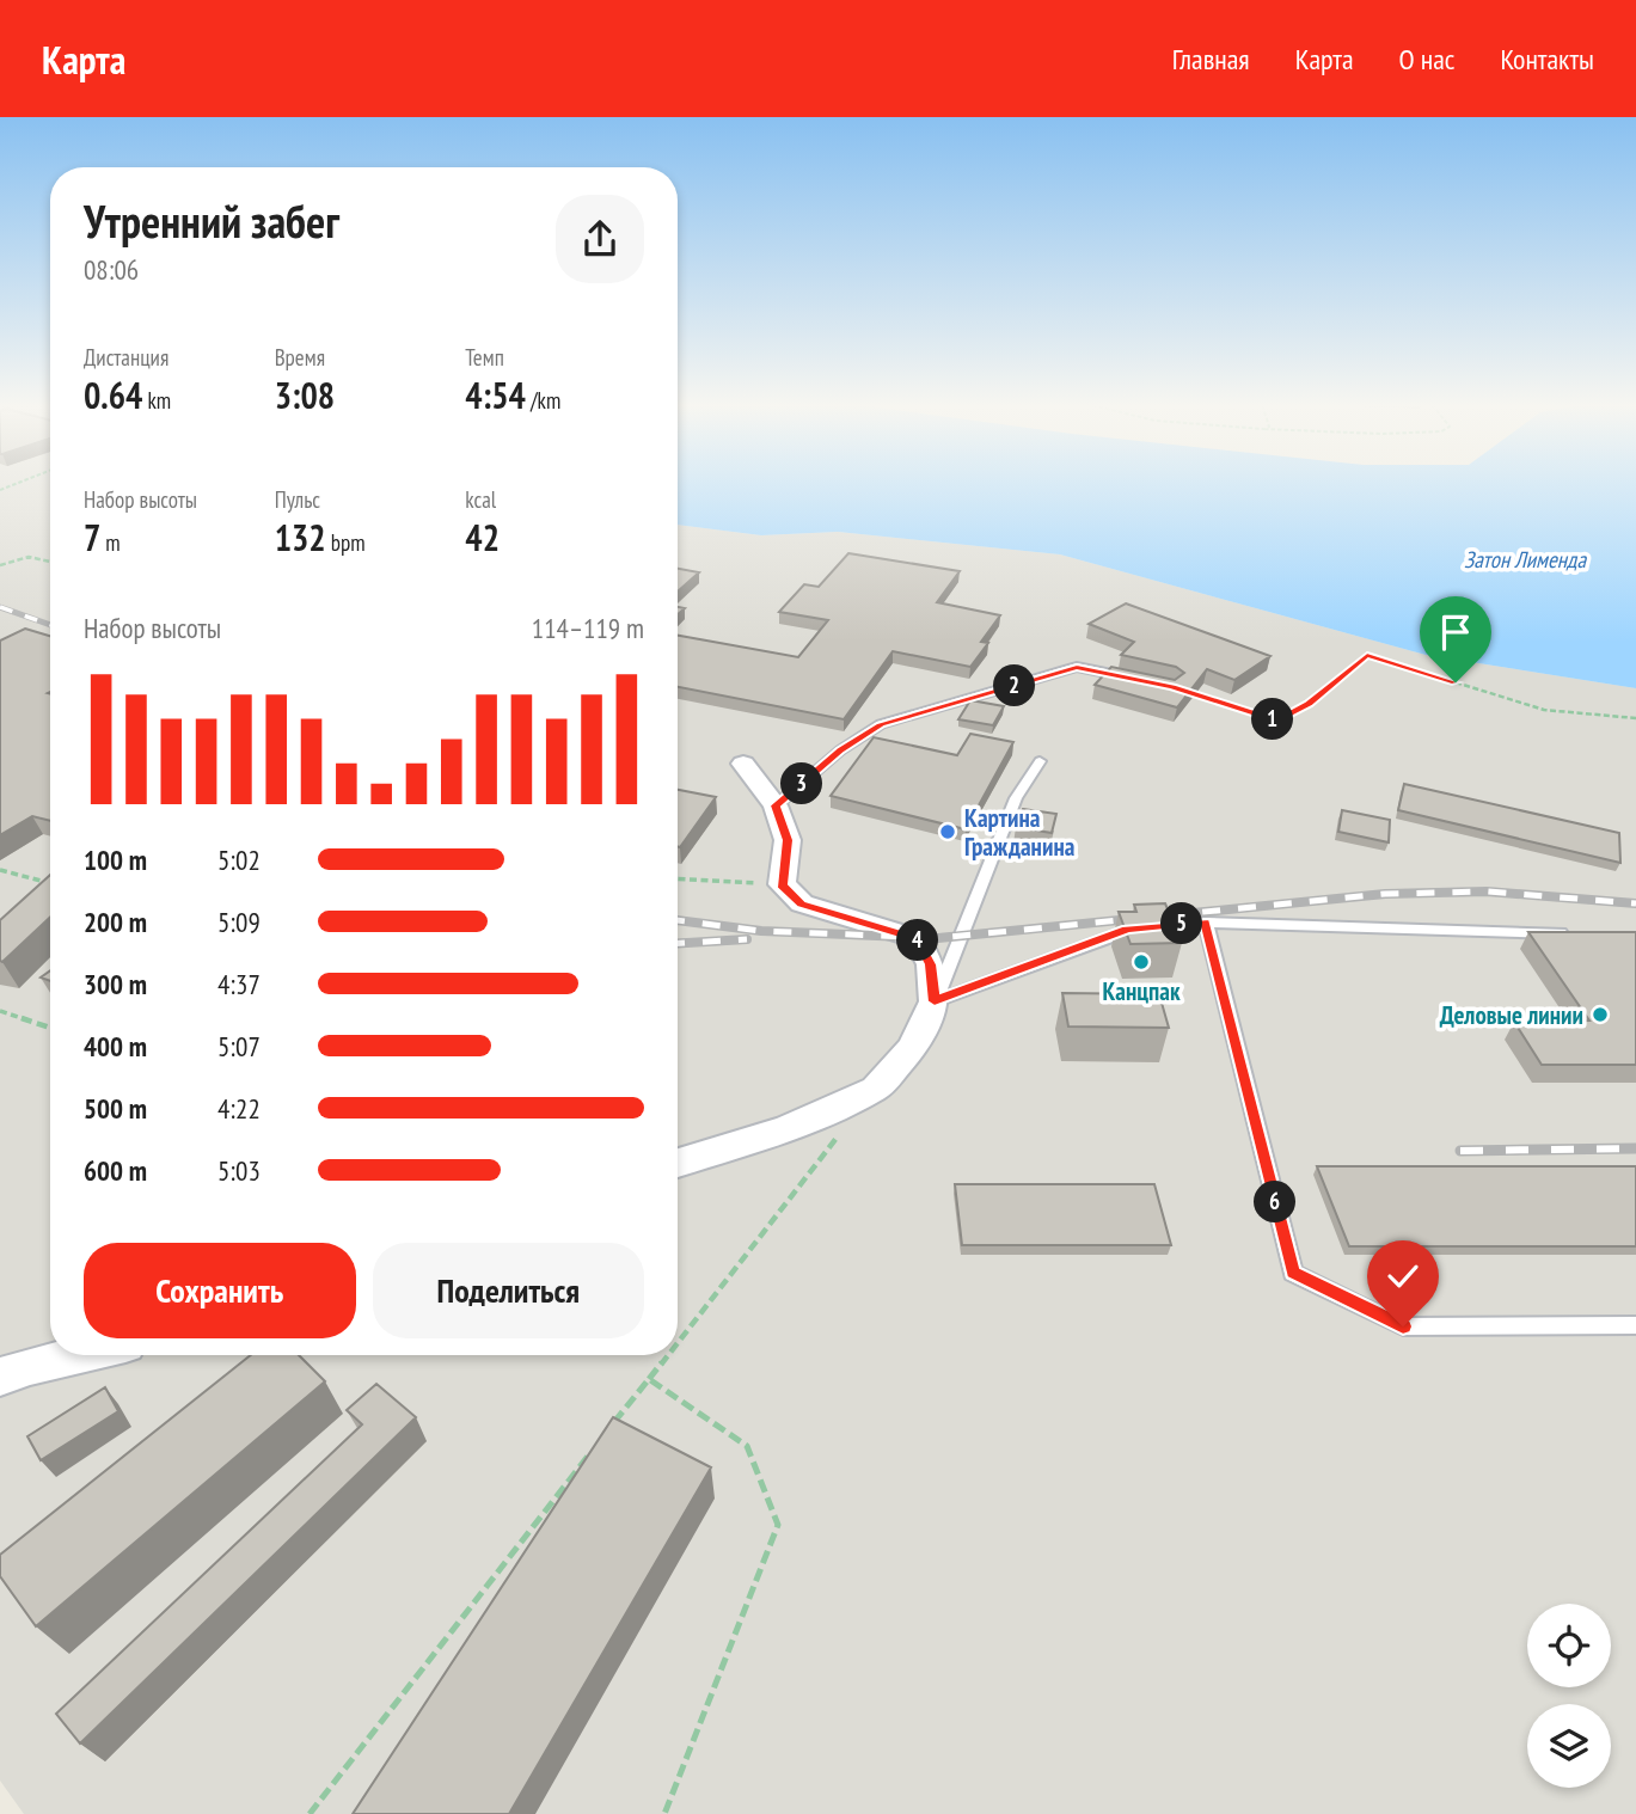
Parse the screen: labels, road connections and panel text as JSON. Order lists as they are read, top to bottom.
{
  "water": ["Затон Лименда"],
  "places": ["Картина Гражданина", "Канцпак", "Деловые линии"],
  "page": {
    "header": "Карта",
    "nav": [
      "Главная",
      "Карта",
      "О нас",
      "Контакты"
    ],
    "heading": ["Утренний забег", "08:06"],
    "stats": [
      ["Дистанция", "0.64 km"],
      ["Время", "3:08"],
      ["Темп", "4:54 /km"],
      ["Набор высоты", "7 m"],
      ["Пульс", "132 bpm"],
      ["kcal", "42"]
    ],
    "chart": ["Набор высоты", "114–119 m"],
    "pins": [
      "2",
      "1",
      "3",
      "5",
      "4",
      "6"
    ],
    "list": [
      {
        "name": "100 m",
        "note": "5:02"
      },
      {
        "name": "200 m",
        "note": "5:09"
      },
      {
        "name": "300 m",
        "note": "4:37"
      },
      {
        "name": "400 m",
        "note": "5:07"
      },
      {
        "name": "500 m",
        "note": "4:22"
      },
      {
        "name": "600 m",
        "note": "5:03"
      }
    ],
    "buttons": ["Сохранить", "Поделиться"]
  }
}
